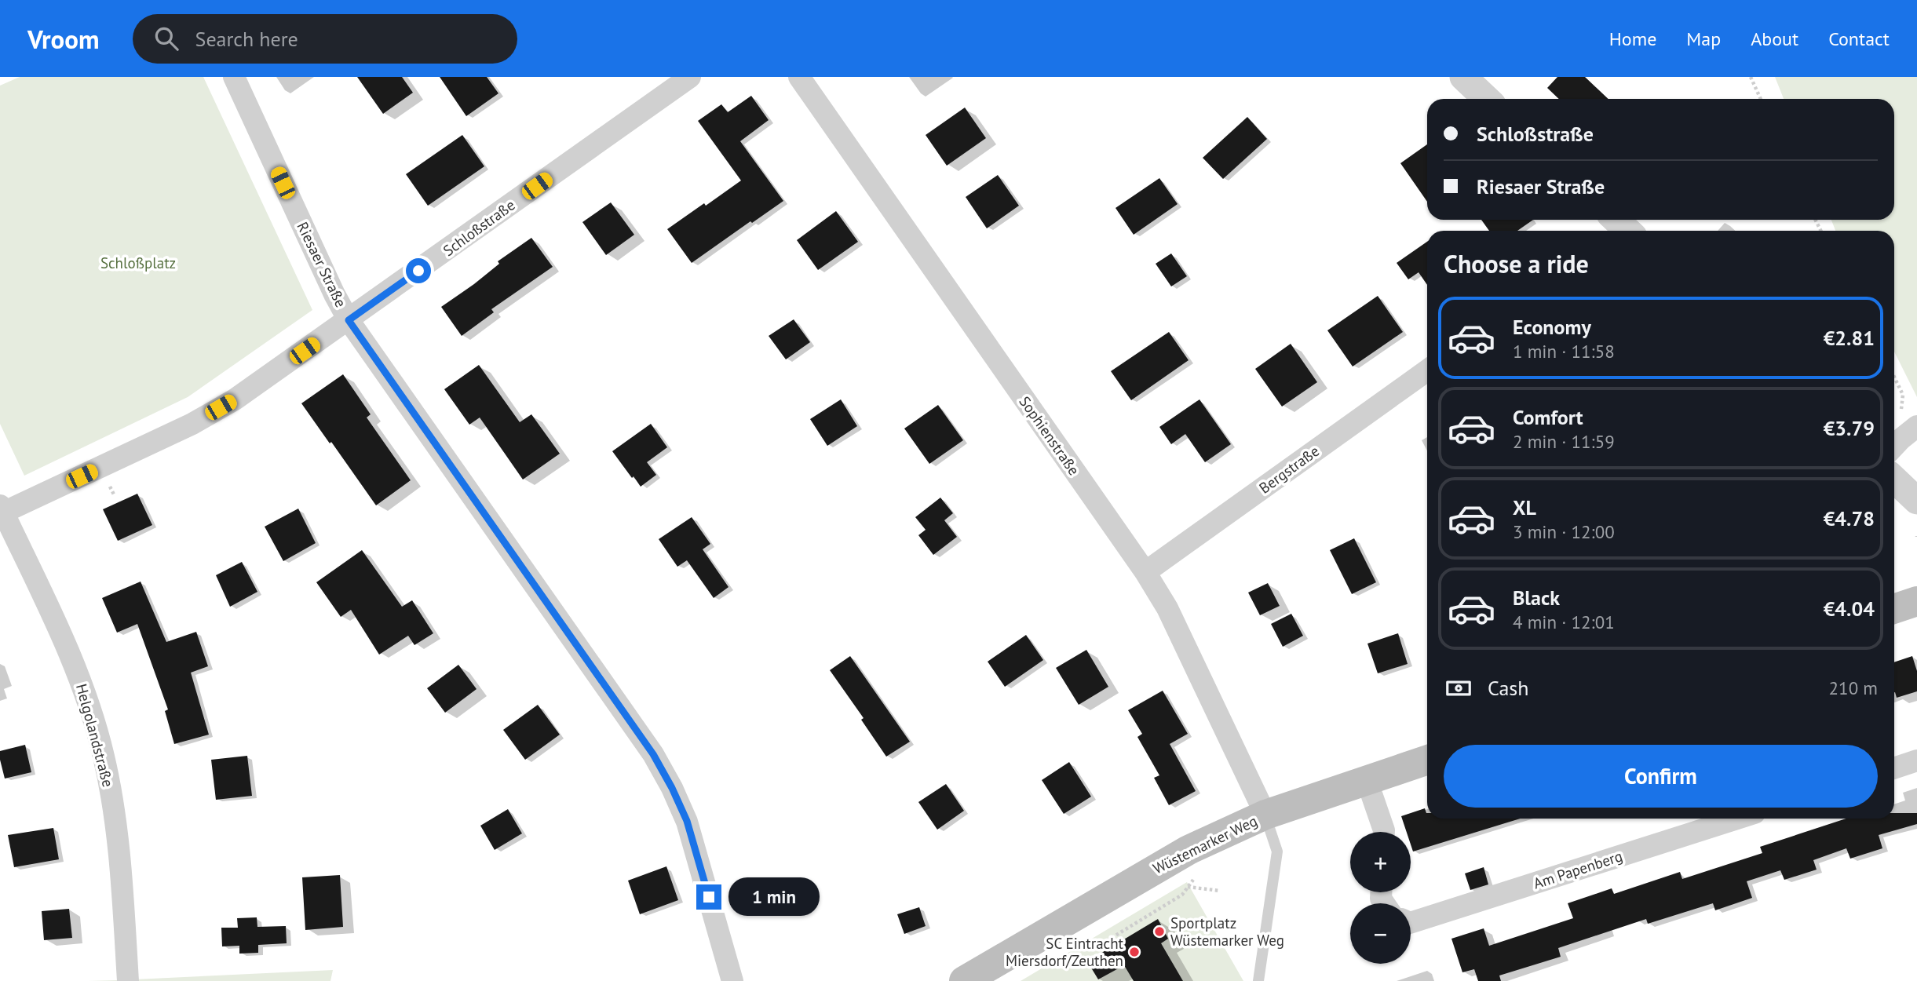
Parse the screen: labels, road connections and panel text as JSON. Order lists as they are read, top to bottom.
{
  "streets": {
    "main road": ["Wüstemarker Weg"],
    "street": [
      "Schloßstraße",
      "Riesaer Straße",
      "Sophienstraße",
      "Bergstraße",
      "Helgolandstraße",
      "Am Papenberg"
    ]
  },
  "crossings": [
    ["Schloßstraße", "Riesaer Straße"],
    ["Schloßstraße", "Helgolandstraße"],
    ["Sophienstraße", "Bergstraße"],
    ["Sophienstraße", "Wüstemarker Weg"]
  ],
  "parks": ["Schloßplatz"],
  "places": ["Sportplatz Wüstemarker Weg", "SC Eintracht Miersdorf/Zeuthen"],
  "page": {
    "header": "Vroom",
    "search": "Search here",
    "nav": [
      "Home",
      "Map",
      "About",
      "Contact"
    ],
    "banner": ["Schloßstraße", "Riesaer Straße"],
    "heading": "Choose a ride",
    "list": [
      {
        "name": "Economy",
        "note": "1 min · 11:58",
        "value": "€2.81"
      },
      {
        "name": "Comfort",
        "note": "2 min · 11:59",
        "value": "€3.79"
      },
      {
        "name": "XL",
        "note": "3 min · 12:00",
        "value": "€4.78"
      },
      {
        "name": "Black",
        "note": "4 min · 12:01",
        "value": "€4.04"
      }
    ],
    "pay": ["Cash", "210 m"],
    "buttons": "Confirm",
    "map_buttons": ["+", "−"],
    "bubble": "1 min"
  }
}
